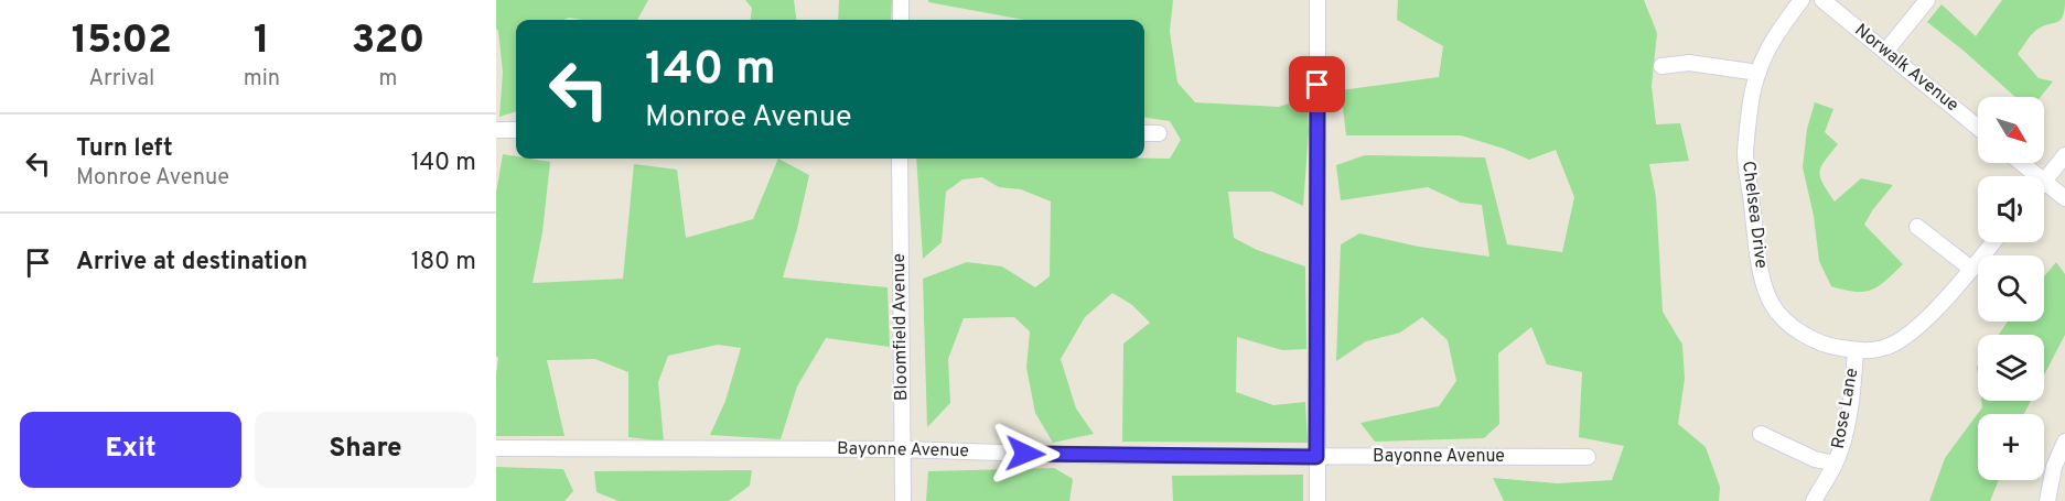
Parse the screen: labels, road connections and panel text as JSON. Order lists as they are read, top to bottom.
{
  "streets": {
    "street": [
      "Norwalk Avenue",
      "Chelsea Drive",
      "Bloomfield Avenue",
      "Rose Lane",
      "Bayonne Avenue"
    ]
  },
  "crossings": [
    ["Chelsea Drive", "Rose Lane"],
    ["Bloomfield Avenue", "Bayonne Avenue"]
  ],
  "north": "bottom right",
  "page": {
    "eta": [
      "15:02",
      "Arrival",
      "1",
      "min",
      "320",
      "m"
    ],
    "turn": ["140 m", "Monroe Avenue"],
    "map_buttons": "+",
    "list": [
      {
        "name": "Turn left",
        "note": "Monroe Avenue",
        "value": "140 m"
      },
      {
        "name": "Arrive at destination",
        "value": "180 m"
      }
    ],
    "buttons": ["Exit", "Share"]
  }
}
